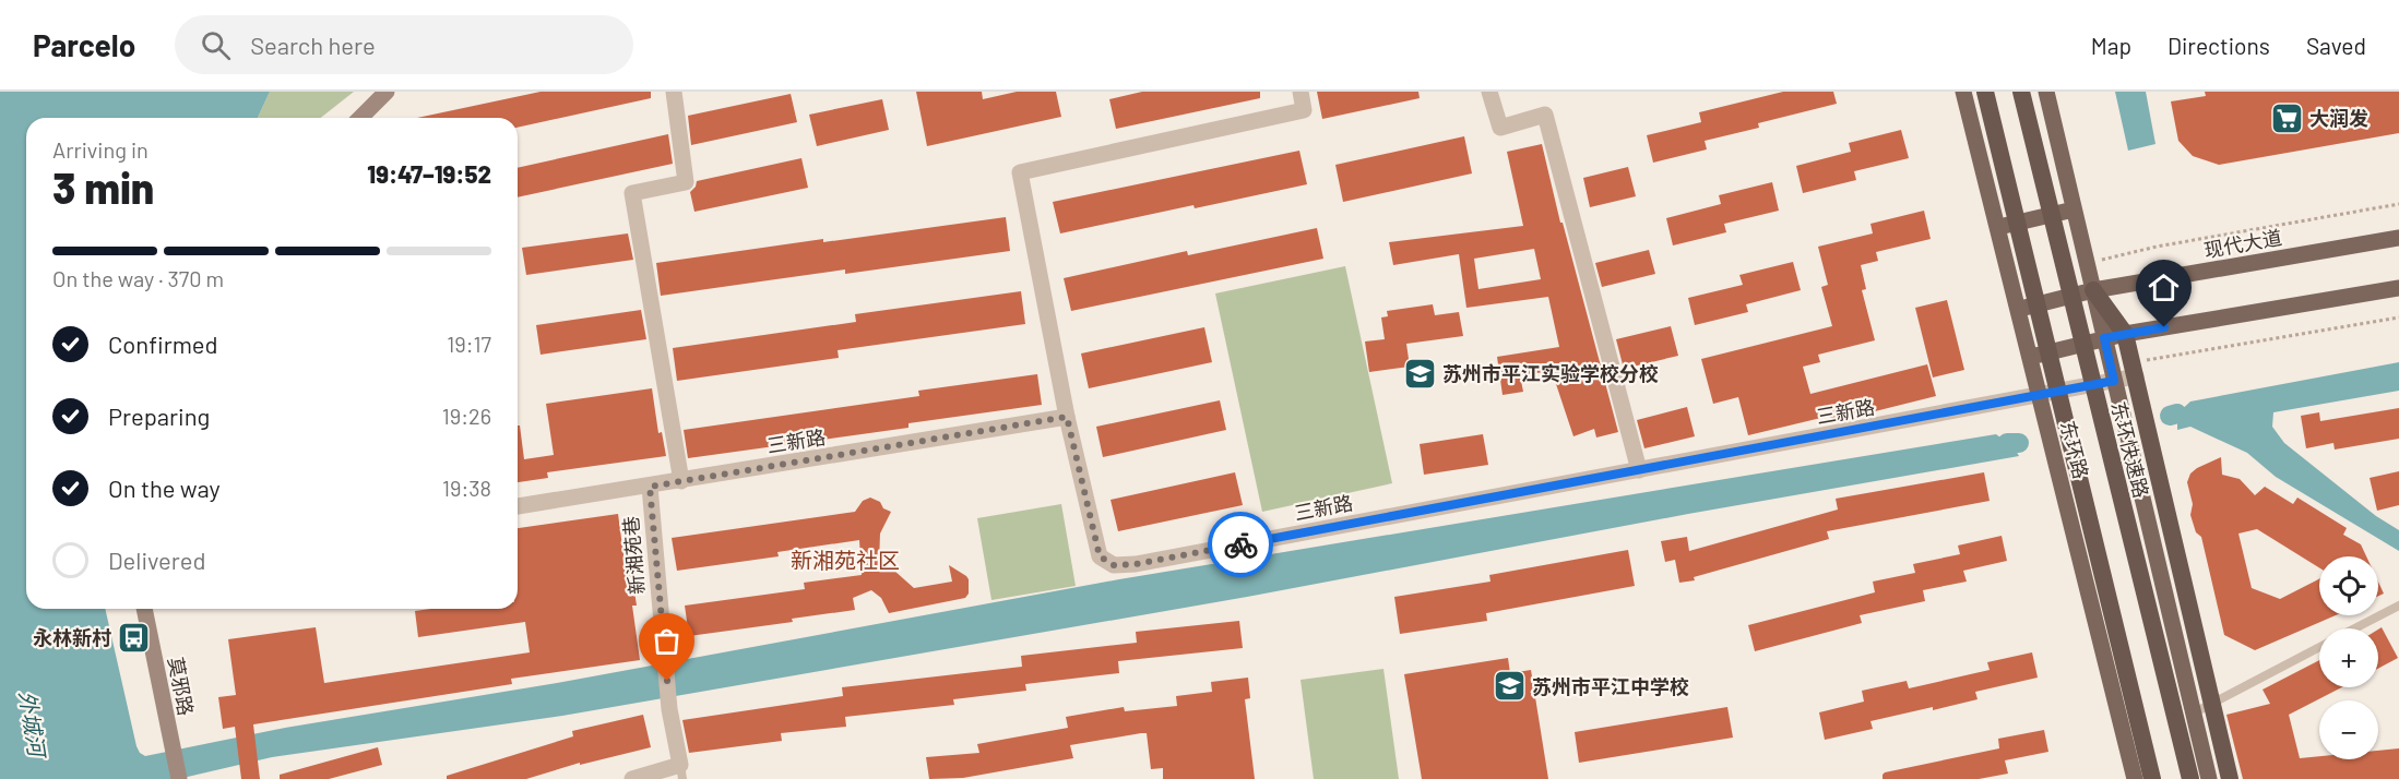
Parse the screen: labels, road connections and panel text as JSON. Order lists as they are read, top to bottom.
{
  "streets": {
    "highway": ["东环快速路"],
    "main road": ["现代大道", "东环路", "莫邪路"],
    "street": ["三新路", "新湘苑巷"]
  },
  "crossings": [
    ["现代大道", "东环路"],
    ["三新路", "东环路"],
    ["三新路", "新湘苑巷"]
  ],
  "districts": ["新湘苑社区"],
  "water": ["外城河"],
  "places": {
    "supermarket": ["大润发"],
    "school or university": ["苏州市平江实验学校分校", "苏州市平江中学校"],
    "bus stop": ["永林新村"]
  },
  "page": {
    "header": "Parcelo",
    "search": "Search here",
    "nav": ["Map", "Directions", "Saved"],
    "heading": ["3 min", "Arriving in", "19:47–19:52"],
    "bar": "On the way · 370 m",
    "list": [
      ["Confirmed", "19:17"],
      ["Preparing", "19:26"],
      ["On the way", "19:38"],
      "Delivered"
    ],
    "map_buttons": ["+", "−"]
  }
}
